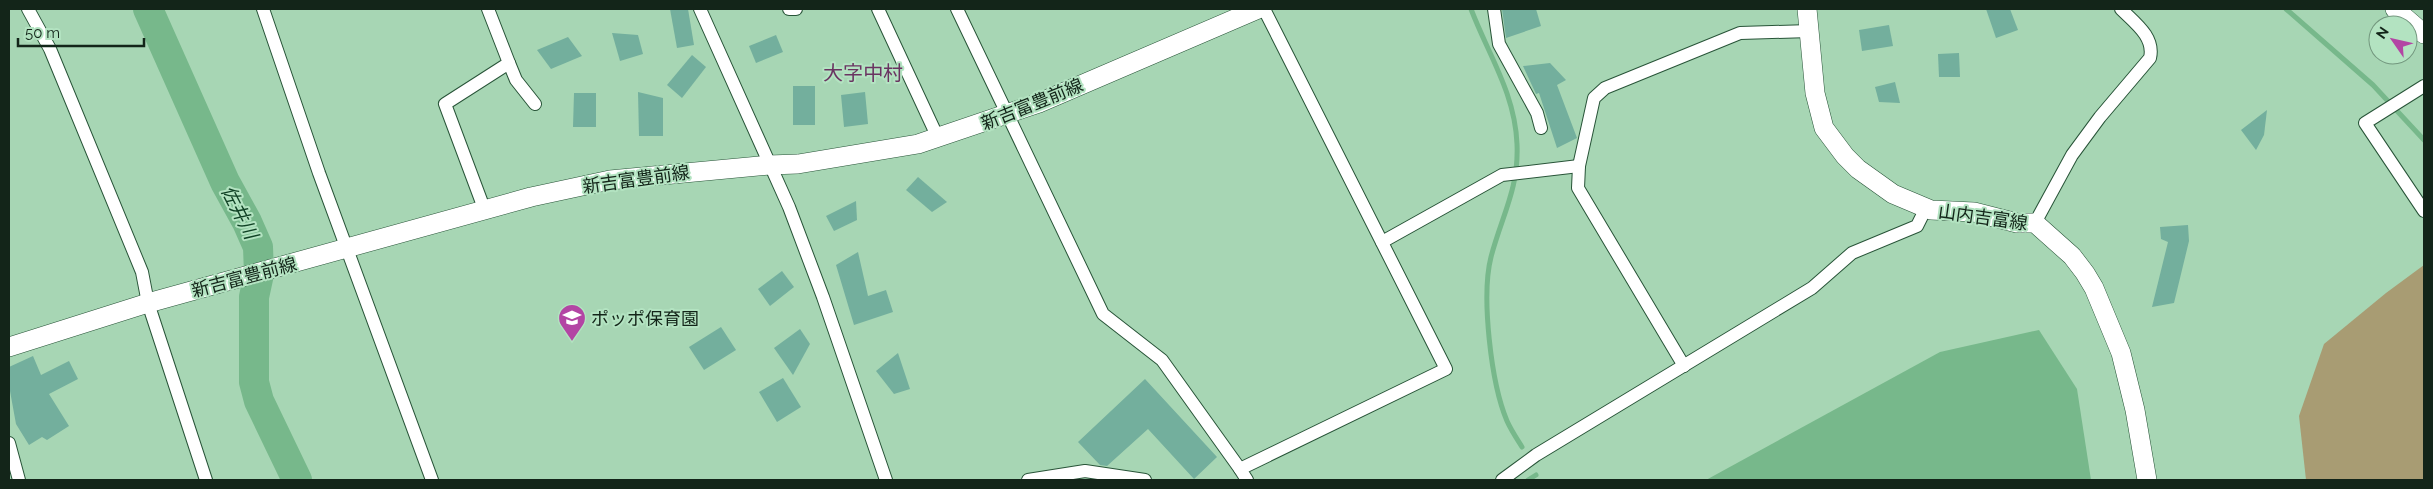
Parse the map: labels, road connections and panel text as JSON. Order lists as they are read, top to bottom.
{
  "streets": {
    "main road": ["新吉富豊前線", "山内吉富線"]
  },
  "districts": ["大字中村"],
  "water": ["佐井川"],
  "places": {
    "school or university": ["ポッポ保育園"]
  },
  "scale_bar": "50 m",
  "north": "top left"
}
